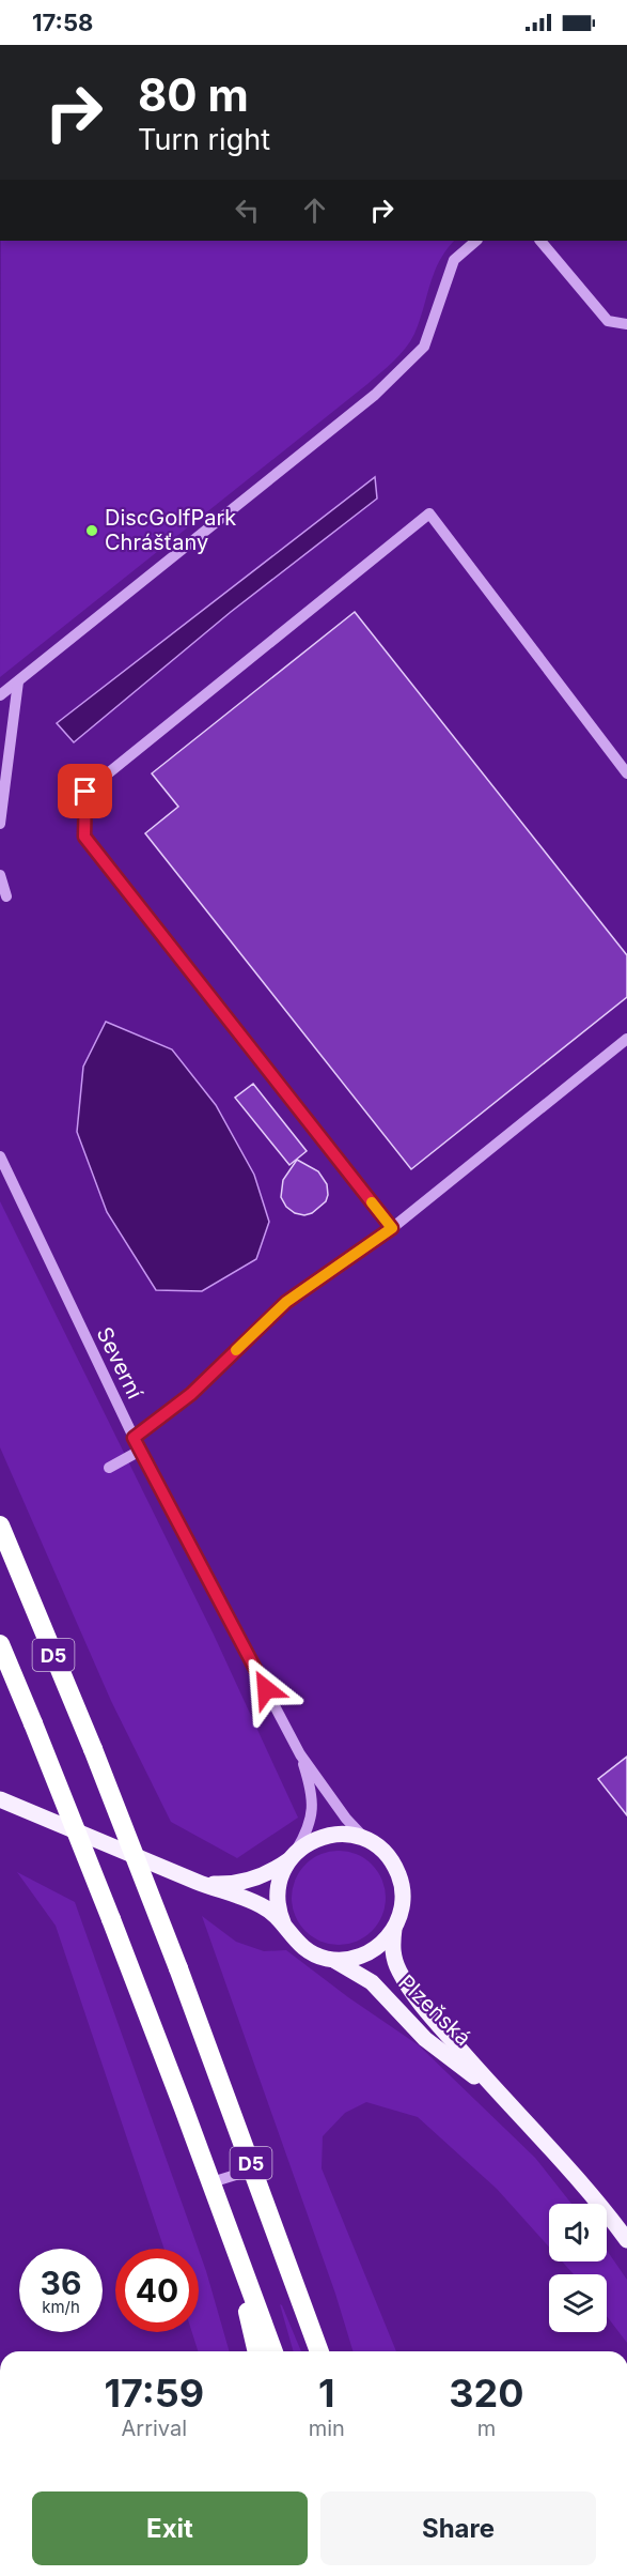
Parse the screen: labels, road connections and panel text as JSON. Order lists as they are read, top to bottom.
{
  "streets": {
    "highway": ["D5"],
    "main road": ["Plzeňská"],
    "street": ["Severní"]
  },
  "crossings": [
    ["Severní", "Plzeňská"]
  ],
  "places": ["DiscGolfPark Chrášťany"],
  "page": {
    "status": "17:58",
    "turn": ["80 m", "Turn right"],
    "speed": "36 km/h",
    "limit": "40",
    "eta": [
      "17:59",
      "Arrival",
      "1",
      "min",
      "320",
      "m"
    ],
    "buttons": ["Exit", "Share"]
  }
}
